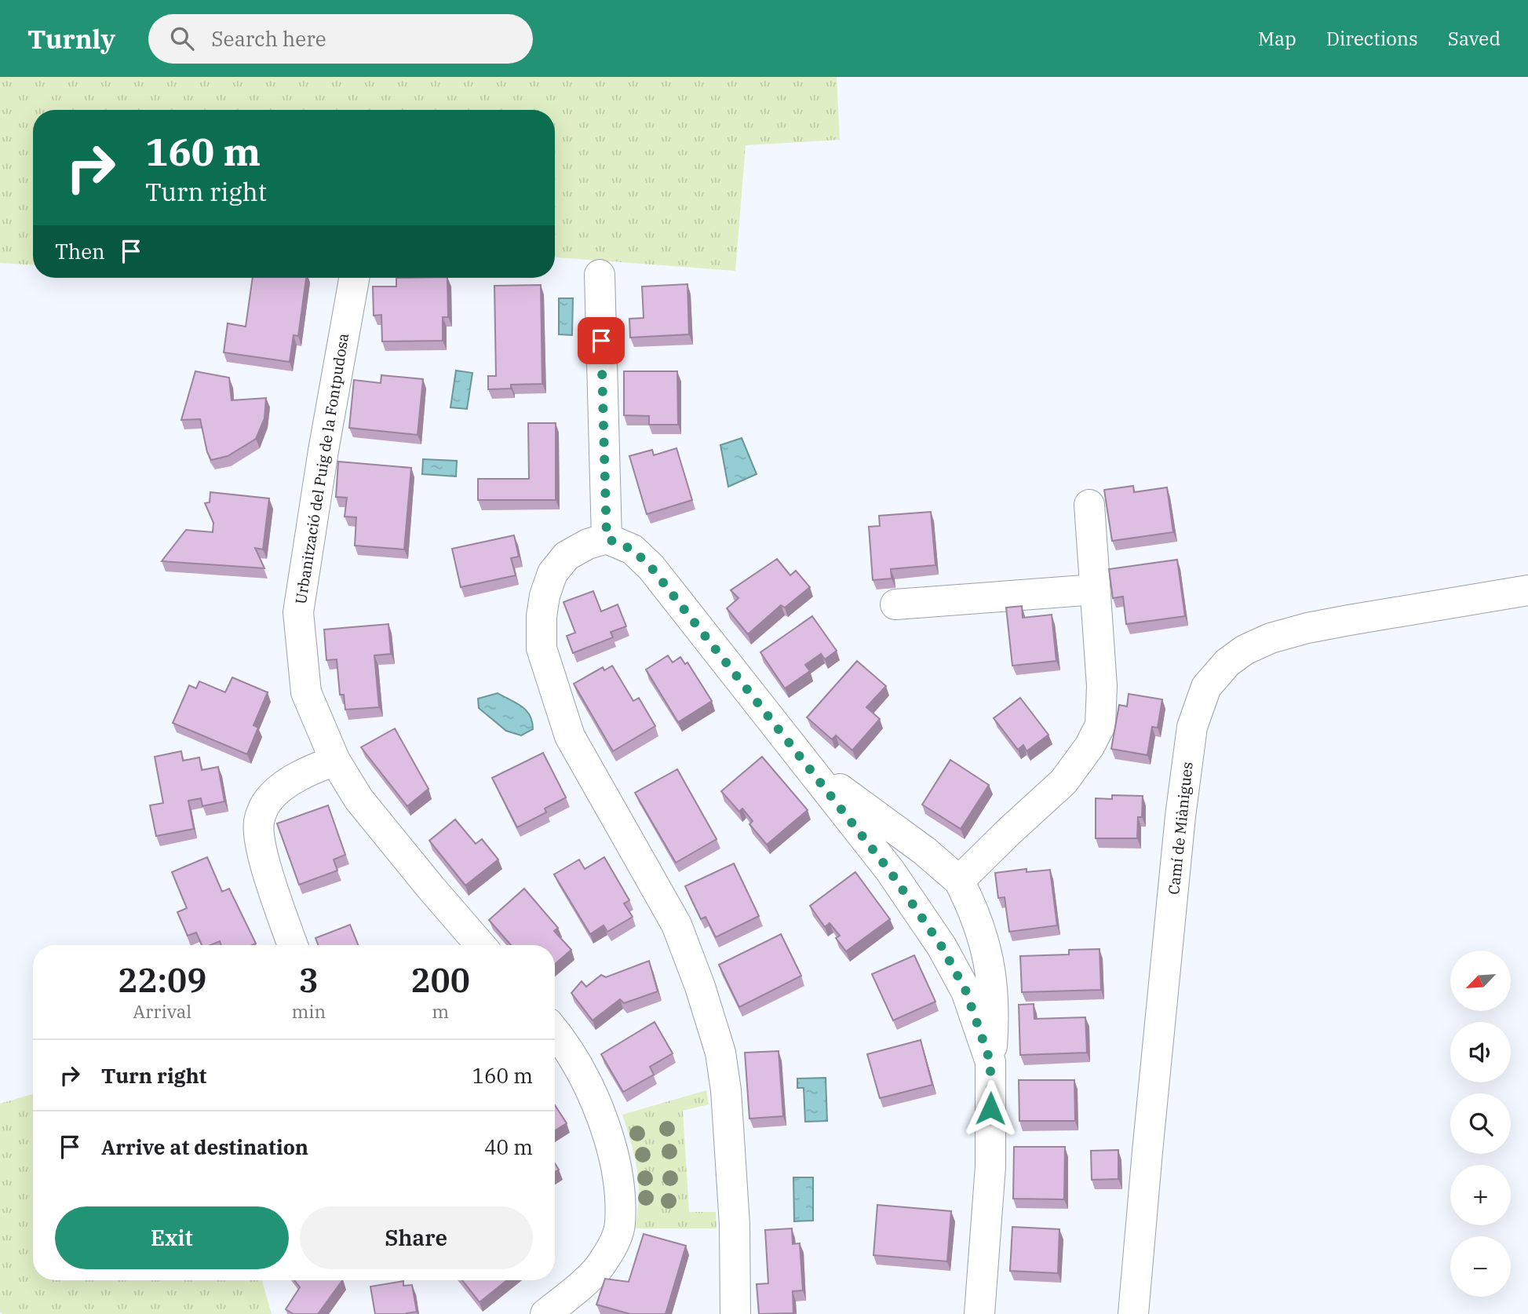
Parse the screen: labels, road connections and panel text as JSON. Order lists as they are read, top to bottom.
{
  "streets": {
    "street": ["Urbanització del Puig de la Fontpudosa", "Camí de Miànigues"]
  },
  "north": "bottom left",
  "page": {
    "header": "Turnly",
    "search": "Search here",
    "nav": ["Map", "Directions", "Saved"],
    "turn": ["160 m", "Turn right"],
    "then": "Then",
    "eta": [
      "22:09",
      "Arrival",
      "3",
      "min",
      "200",
      "m"
    ],
    "map_buttons": ["+", "−"],
    "list": [
      {
        "name": "Turn right",
        "value": "160 m"
      },
      {
        "name": "Arrive at destination",
        "value": "40 m"
      }
    ],
    "buttons": ["Exit", "Share"]
  }
}
